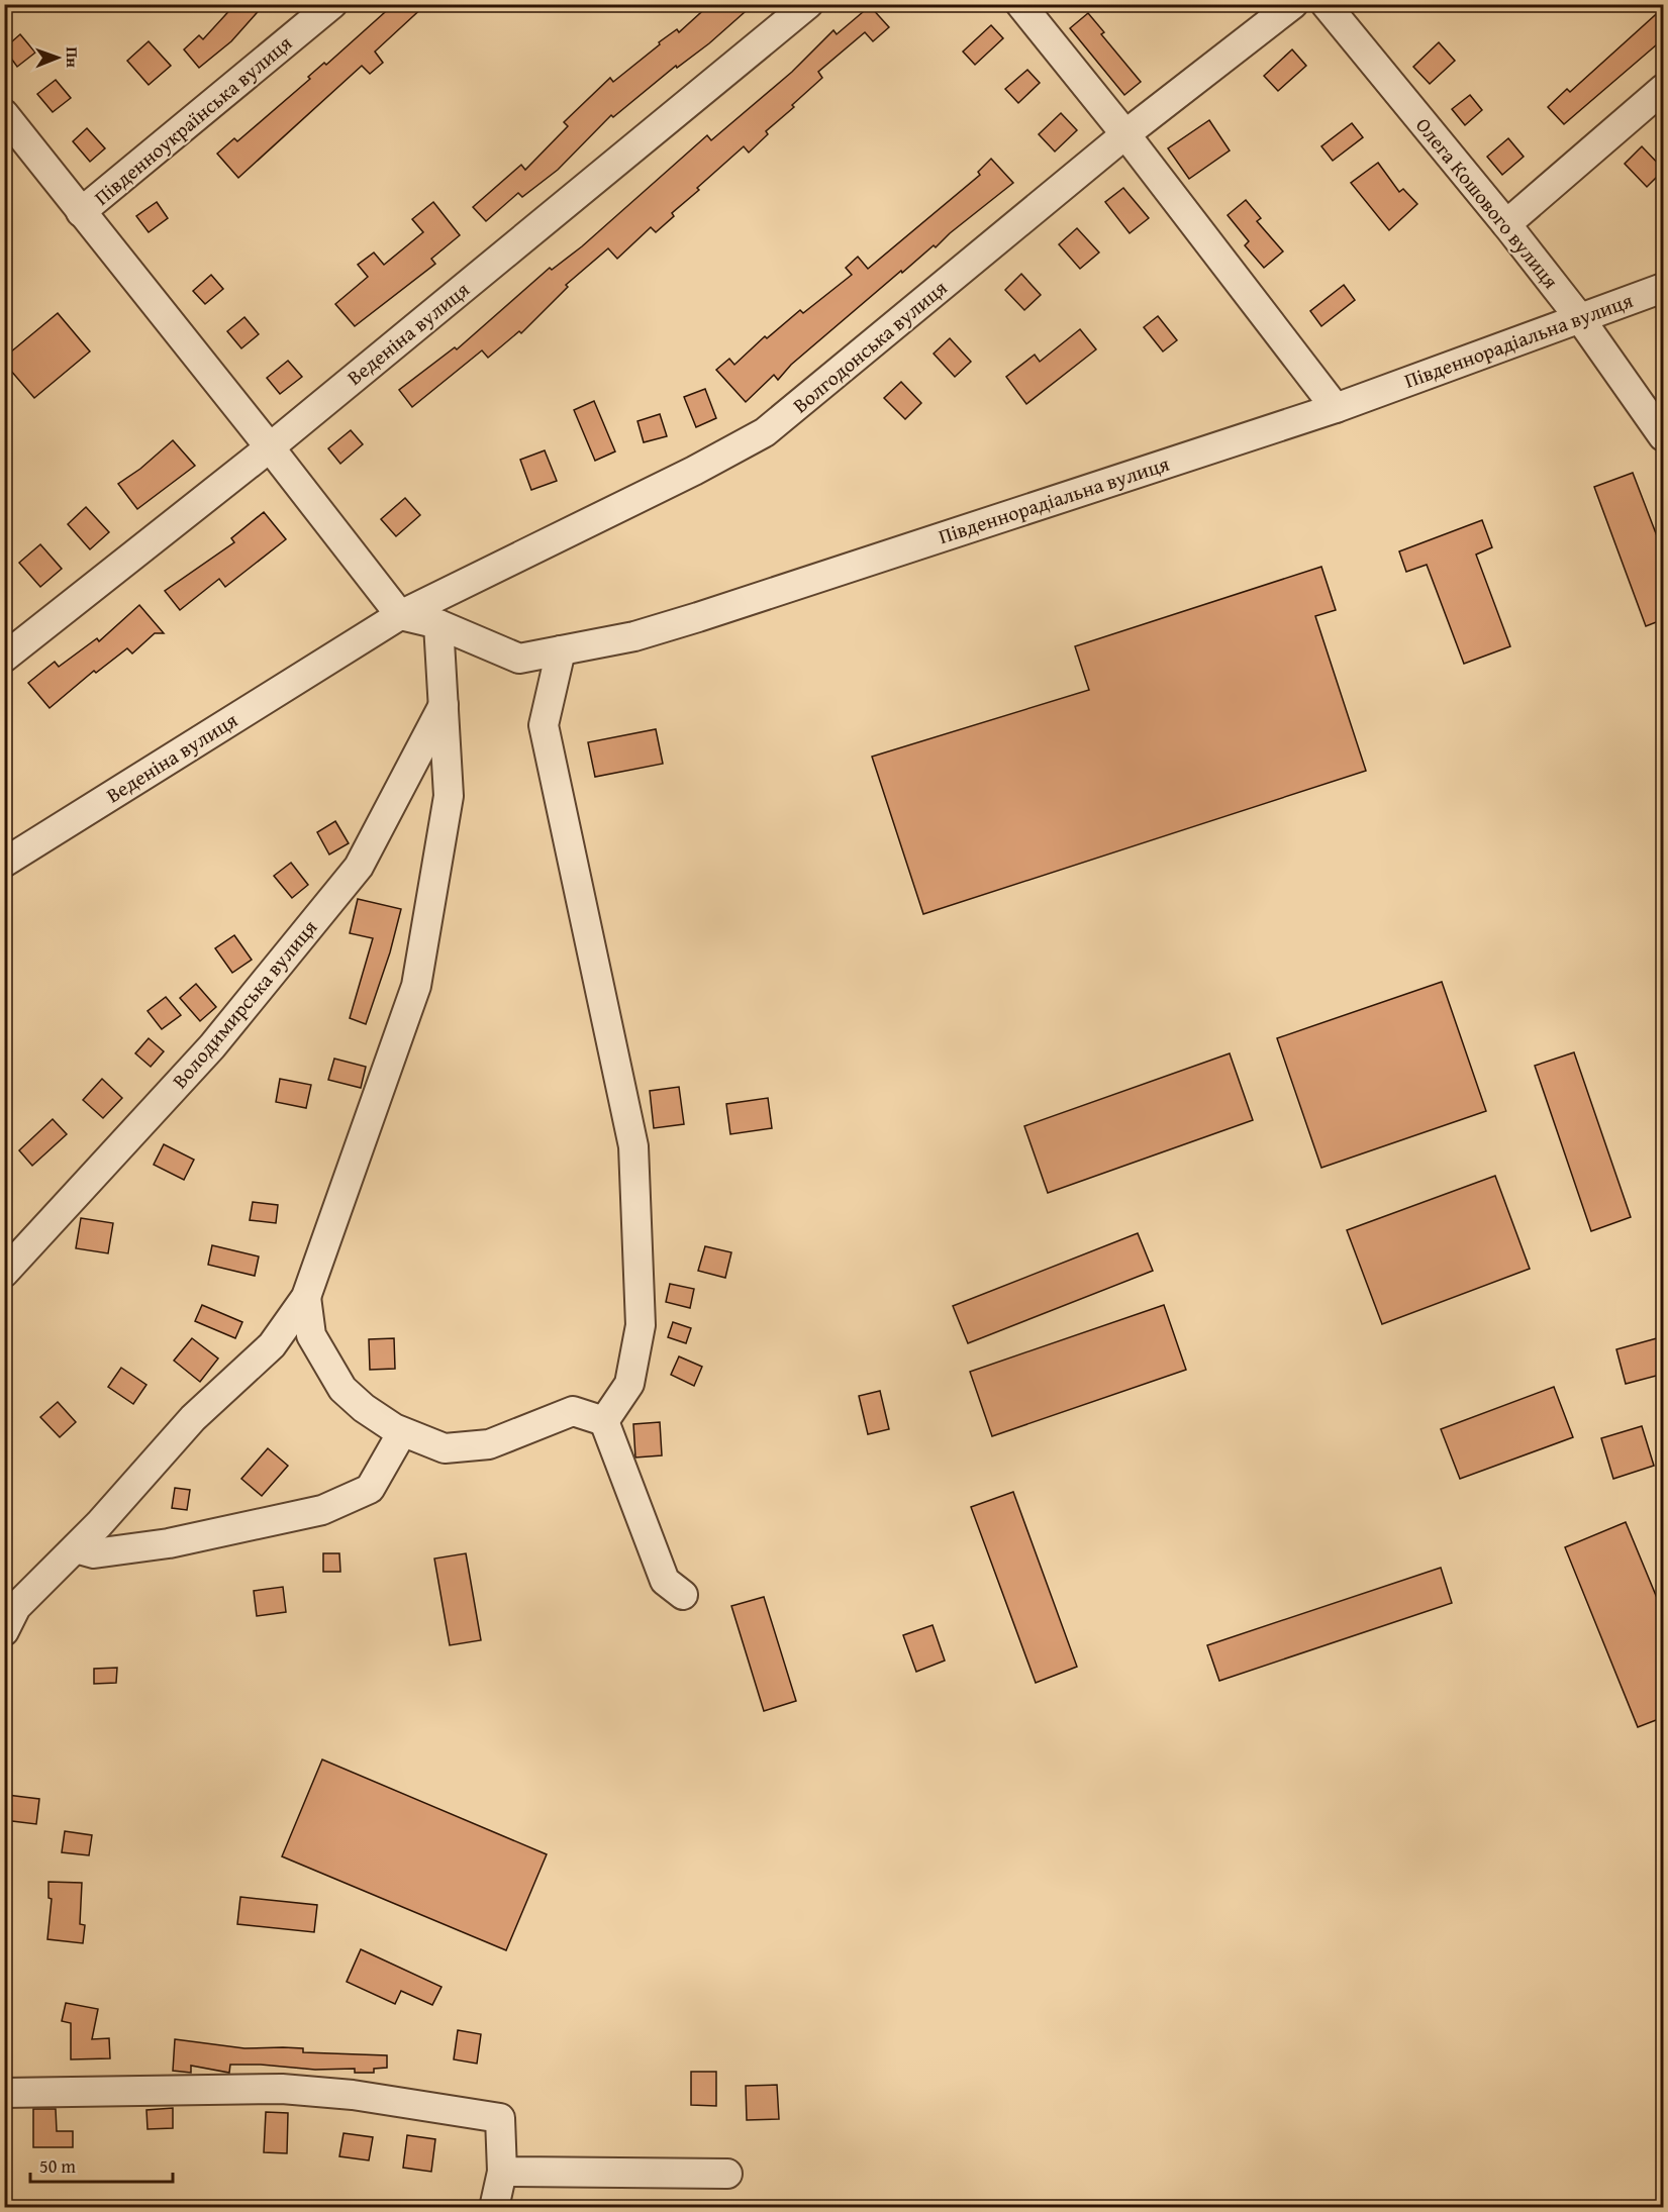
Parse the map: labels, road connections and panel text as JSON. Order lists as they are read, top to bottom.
{
  "streets": {
    "street": [
      "Південноукраїнська вулиця",
      "Олега Кошового вулиця",
      "Веденіна вулиця",
      "Південнорадіальна вулиця",
      "Волгодонська вулиця",
      "Володимирська вулиця"
    ]
  },
  "crossings": [
    ["Олега Кошового вулиця", "Південнорадіальна вулиця"],
    ["Веденіна вулиця", "Південнорадіальна вулиця"],
    ["Веденіна вулиця", "Волгодонська вулиця"],
    ["Південнорадіальна вулиця", "Волгодонська вулиця"]
  ],
  "scale_bar": "50 m",
  "north": "right"
}
